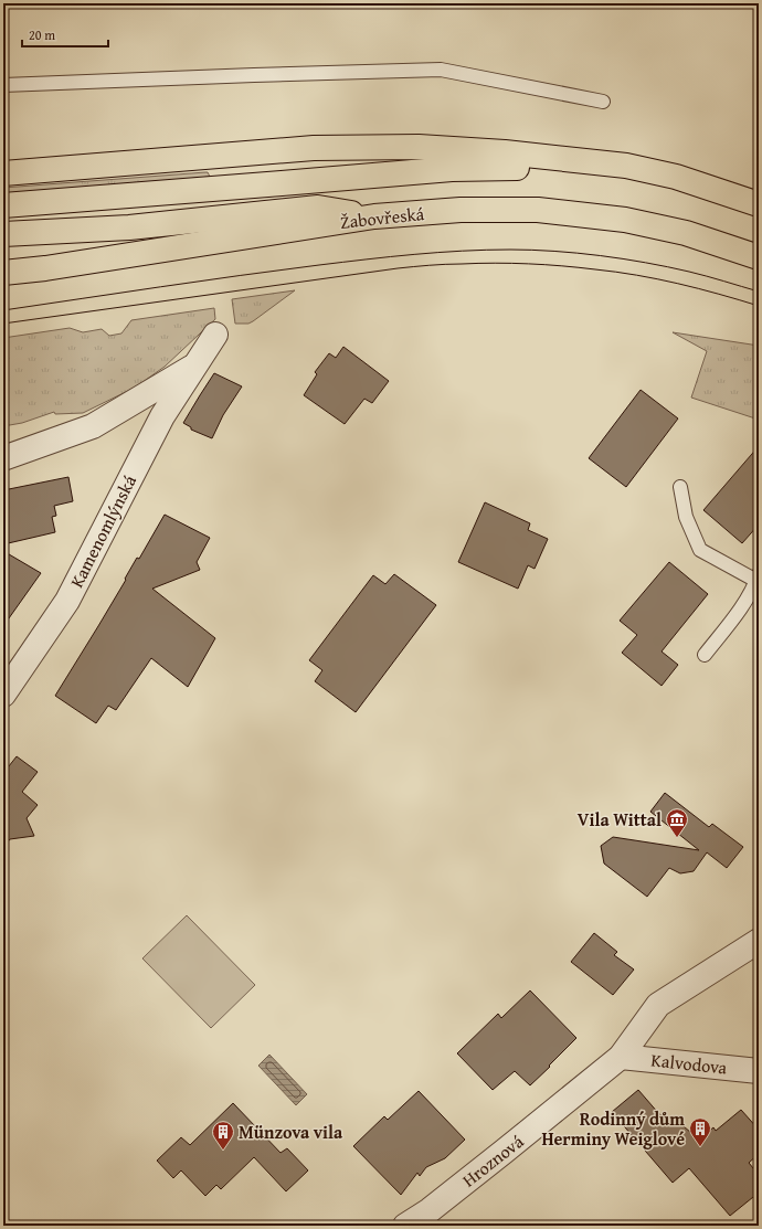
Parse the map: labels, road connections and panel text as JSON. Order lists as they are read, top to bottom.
{
  "streets": {
    "highway": ["Žabovřeská"],
    "street": ["Kamenomlýnská", "Kalvodova", "Hroznová"]
  },
  "crossings": [
    ["Kalvodova", "Hroznová"]
  ],
  "places": {
    "museum": ["Vila Wittal"],
    "building": ["Rodinný dům Herminy Weiglové", "Münzova vila"]
  },
  "scale_bar": "20 m"
}
